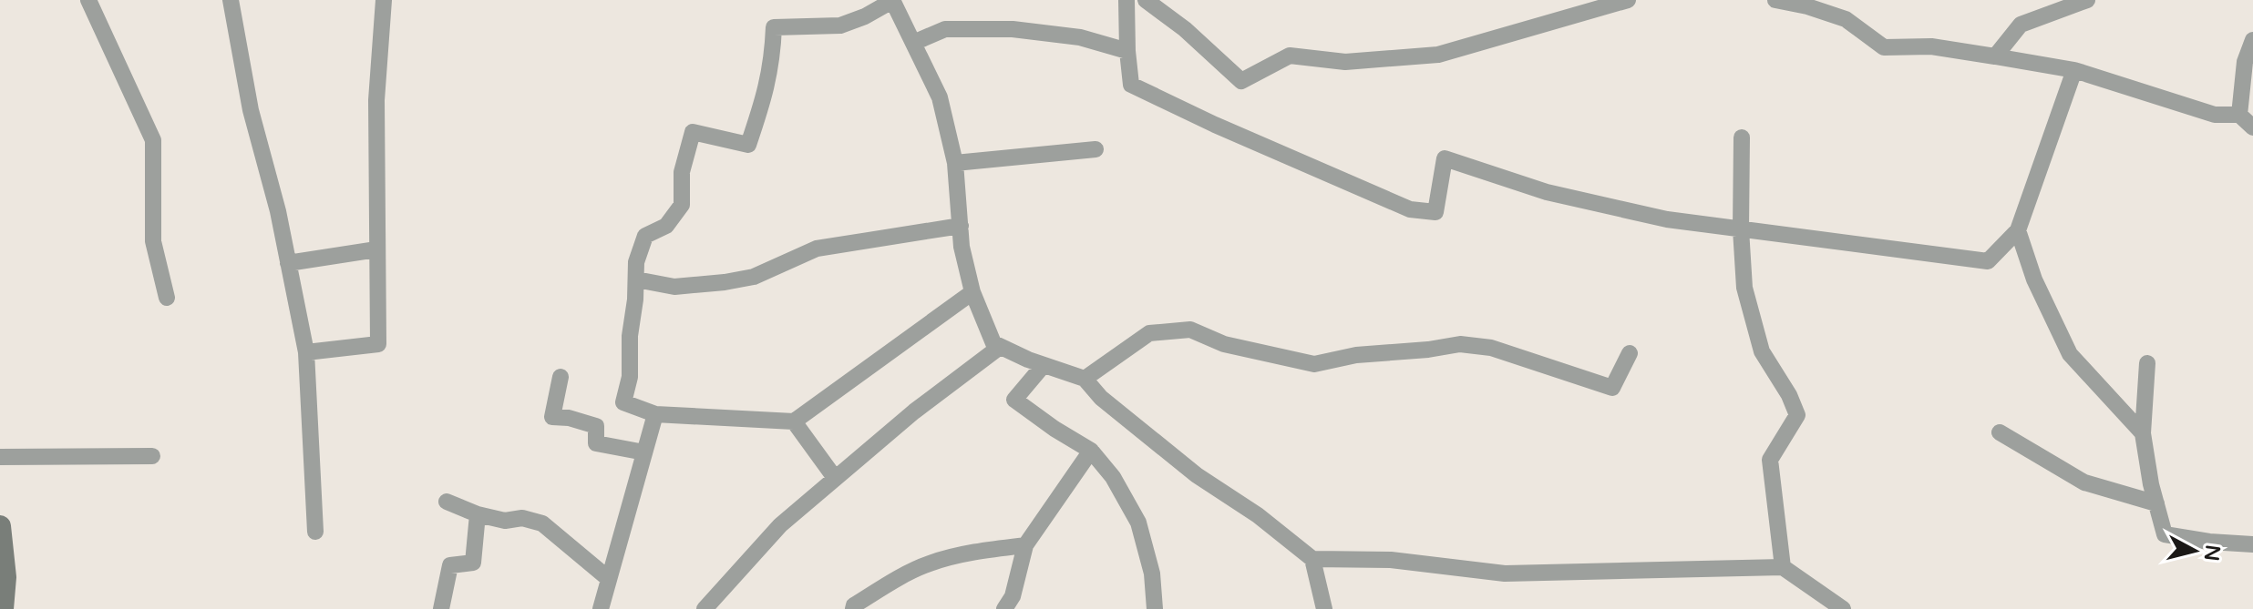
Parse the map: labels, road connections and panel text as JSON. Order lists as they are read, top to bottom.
{
  "north": "right"
}
